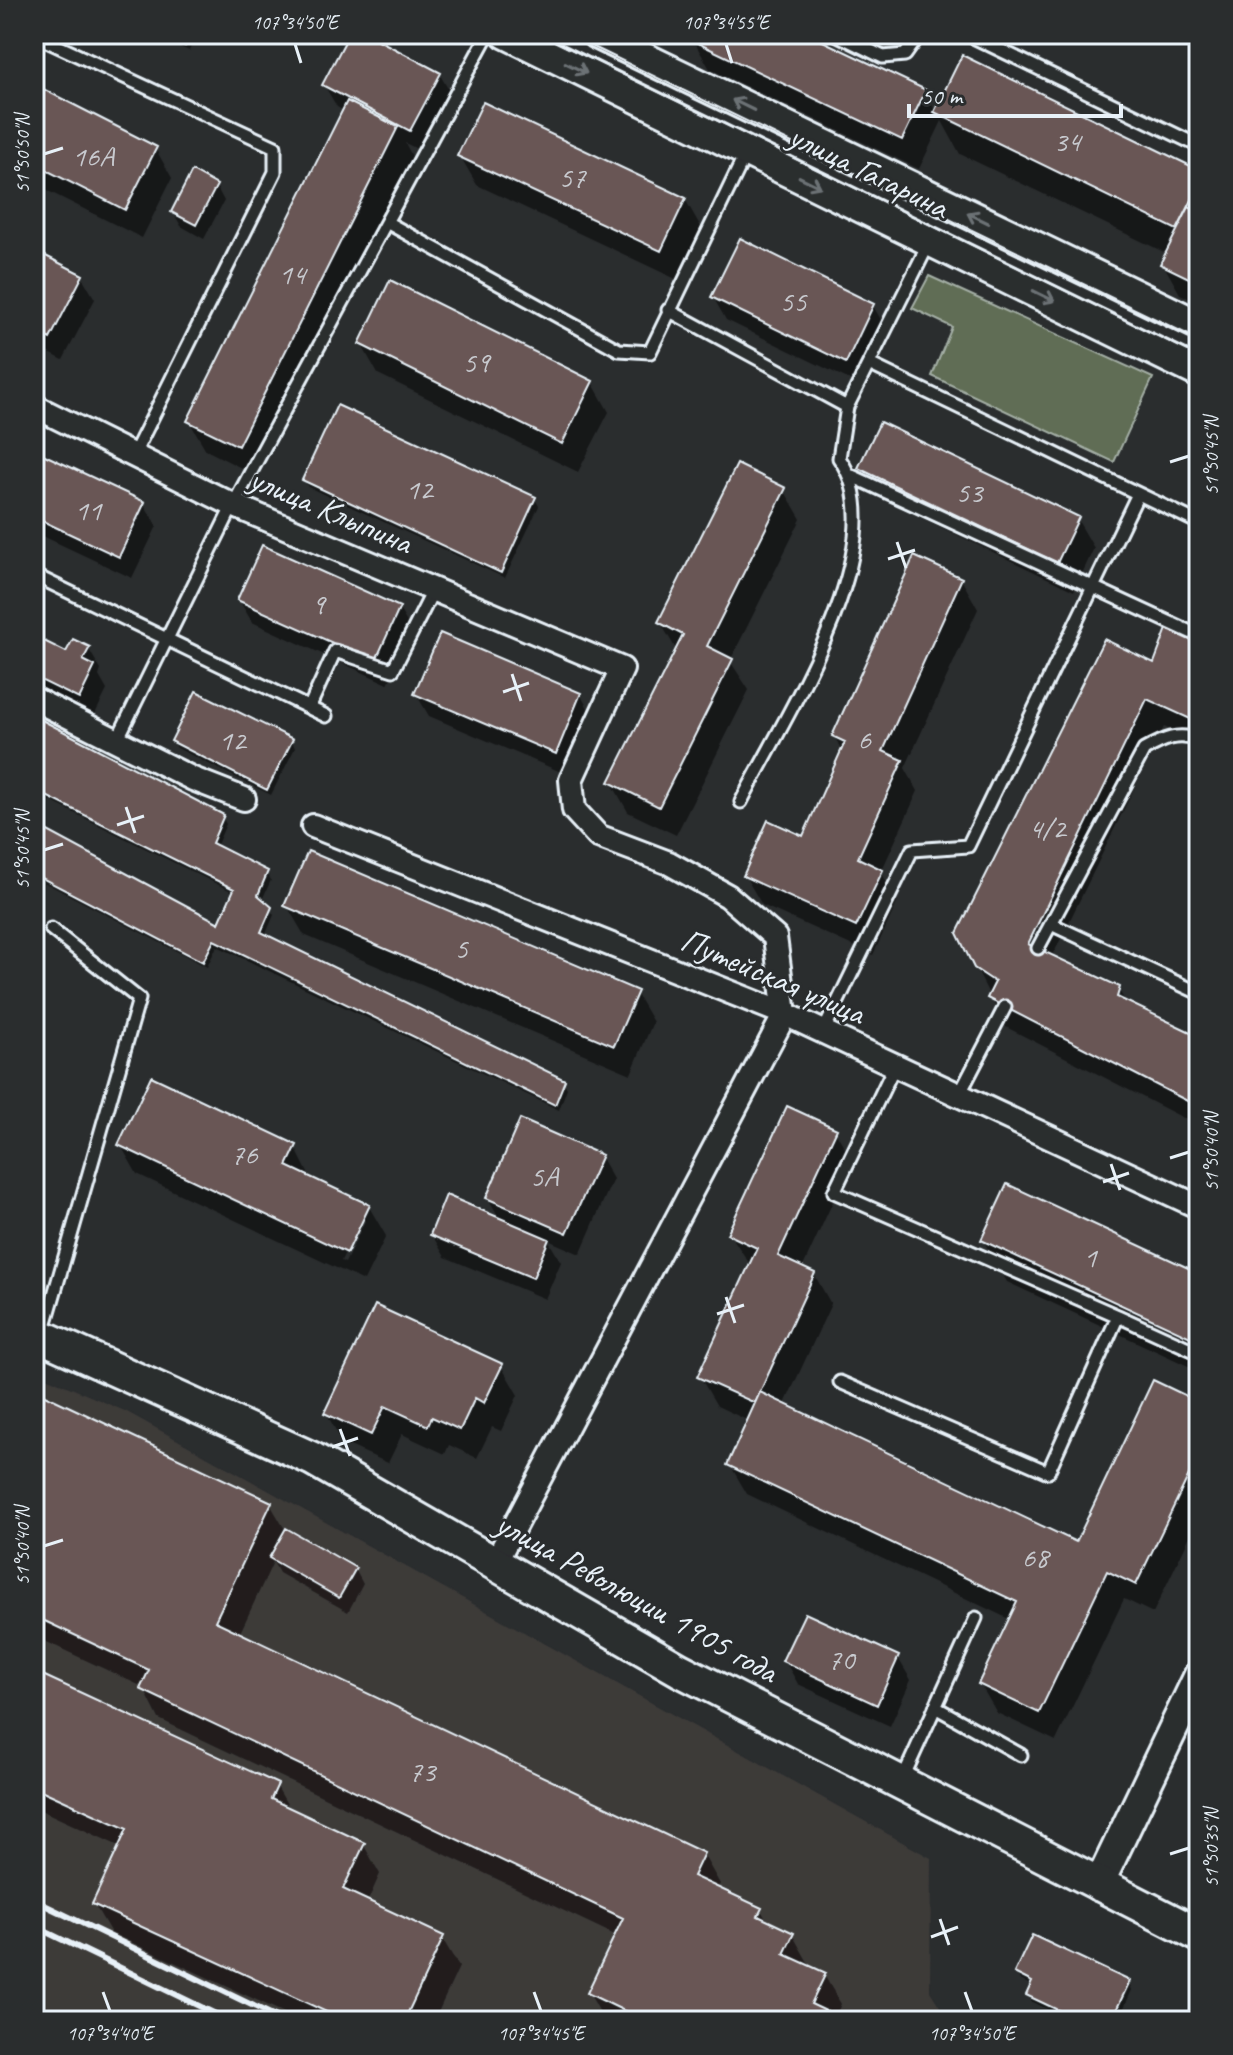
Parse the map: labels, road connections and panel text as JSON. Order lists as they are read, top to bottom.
{
  "streets": {
    "main road": ["улица Революции 1905 года"],
    "street": ["улица Гагарина", "улица Клыпина", "Путейская улица"]
  },
  "crossings": [
    ["улица Клыпина", "Путейская улица"]
  ],
  "house_numbers": [
    "34",
    "16А",
    "57",
    "14",
    "55",
    "59",
    "12",
    "53",
    "11",
    "9",
    "6",
    "12",
    "4/2",
    "5",
    "76",
    "5А",
    "1",
    "68",
    "70",
    "73"
  ],
  "scale_bar": "50 m",
  "coordinates": [
    "107°34'50\"E",
    "107°34'55\"E",
    "51°50'50\"N",
    "51°50'45\"N",
    "51°50'40\"N",
    "51°50'35\"N",
    "107°34'40\"E",
    "107°34'45\"E"
  ]
}
